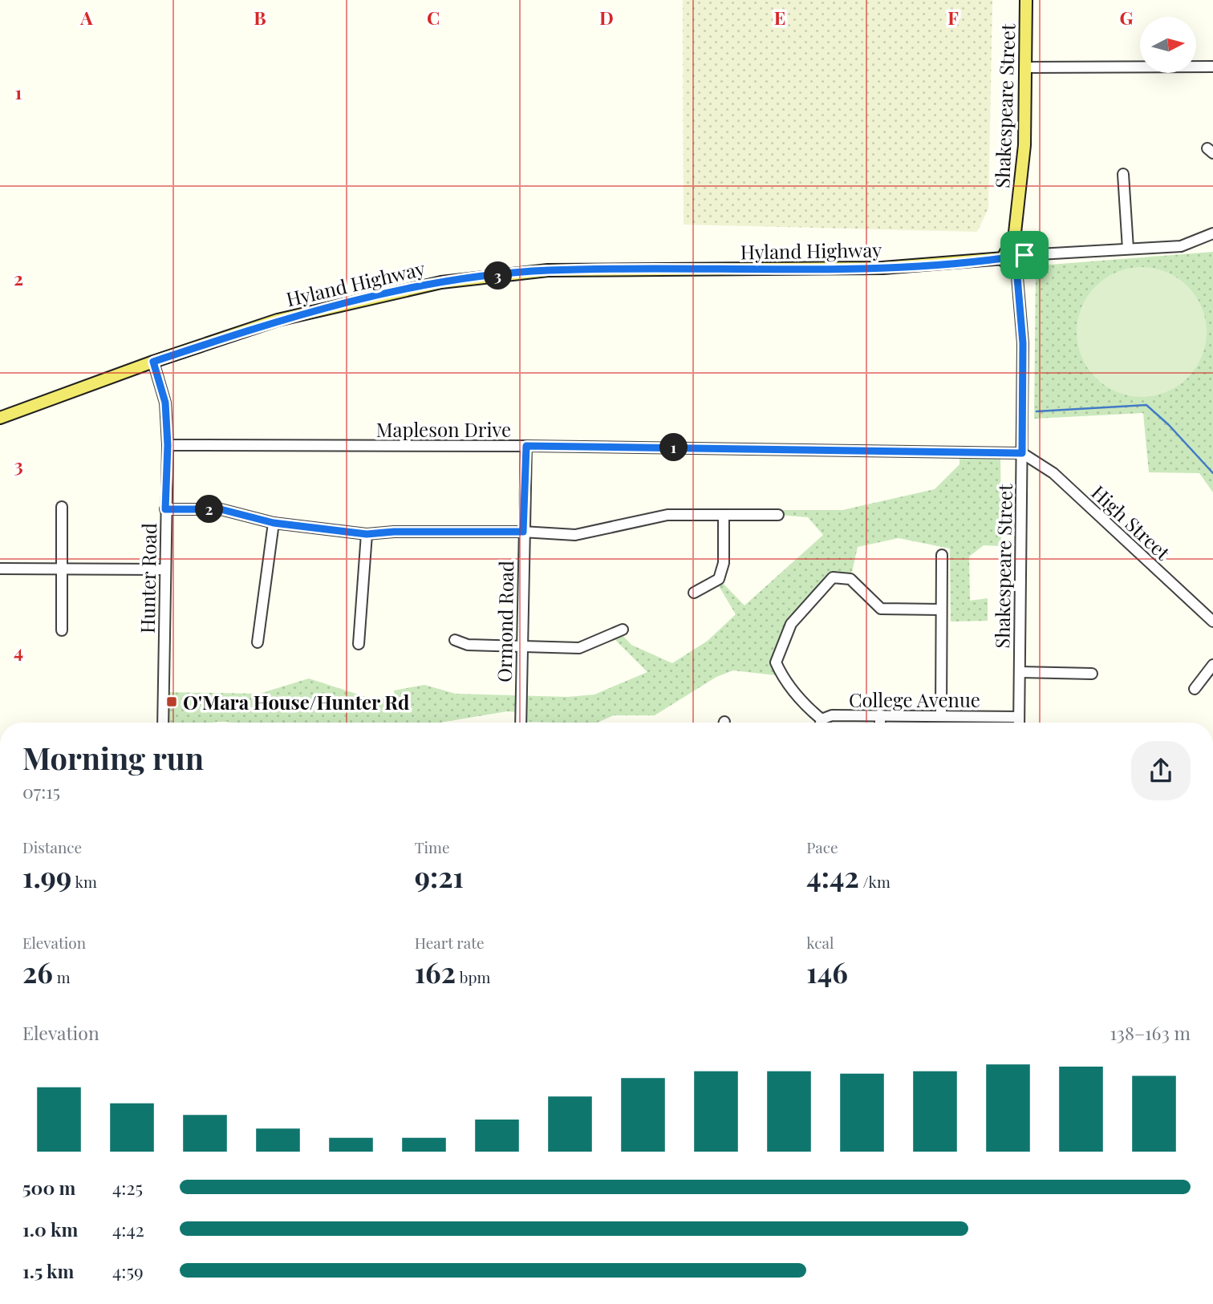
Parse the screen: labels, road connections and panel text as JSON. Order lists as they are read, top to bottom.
{
  "streets": {
    "main road": ["Shakespeare Street", "Hyland Highway"],
    "street": [
      "Mapleson Drive",
      "High Street",
      "Hunter Road",
      "Ormond Road",
      "College Avenue"
    ]
  },
  "crossings": [
    ["Shakespeare Street", "Hyland Highway"],
    ["Shakespeare Street", "Mapleson Drive"],
    ["Shakespeare Street", "High Street"],
    ["Shakespeare Street", "College Avenue"],
    ["Hyland Highway", "Hunter Road"],
    ["Mapleson Drive", "High Street"],
    ["Mapleson Drive", "Hunter Road"],
    ["Mapleson Drive", "Ormond Road"]
  ],
  "places": {
    "transit": ["O'Mara House/Hunter Rd"]
  },
  "north": "right",
  "page": {
    "pins": ["3", "1", "2"],
    "heading": ["Morning run", "07:15"],
    "stats": [
      ["Distance", "1.99 km"],
      ["Time", "9:21"],
      ["Pace", "4:42 /km"],
      ["Elevation", "26 m"],
      ["Heart rate", "162 bpm"],
      ["kcal", "146"]
    ],
    "chart": ["Elevation", "138–163 m"],
    "list": [
      {
        "name": "500 m",
        "note": "4:25"
      },
      {
        "name": "1.0 km",
        "note": "4:42"
      },
      {
        "name": "1.5 km",
        "note": "4:59"
      }
    ]
  },
  "grid": {
    "columns": [
      "A",
      "B",
      "C",
      "D",
      "E",
      "F",
      "G"
    ],
    "rows": [
      "1",
      "2",
      "3",
      "4"
    ]
  }
}
